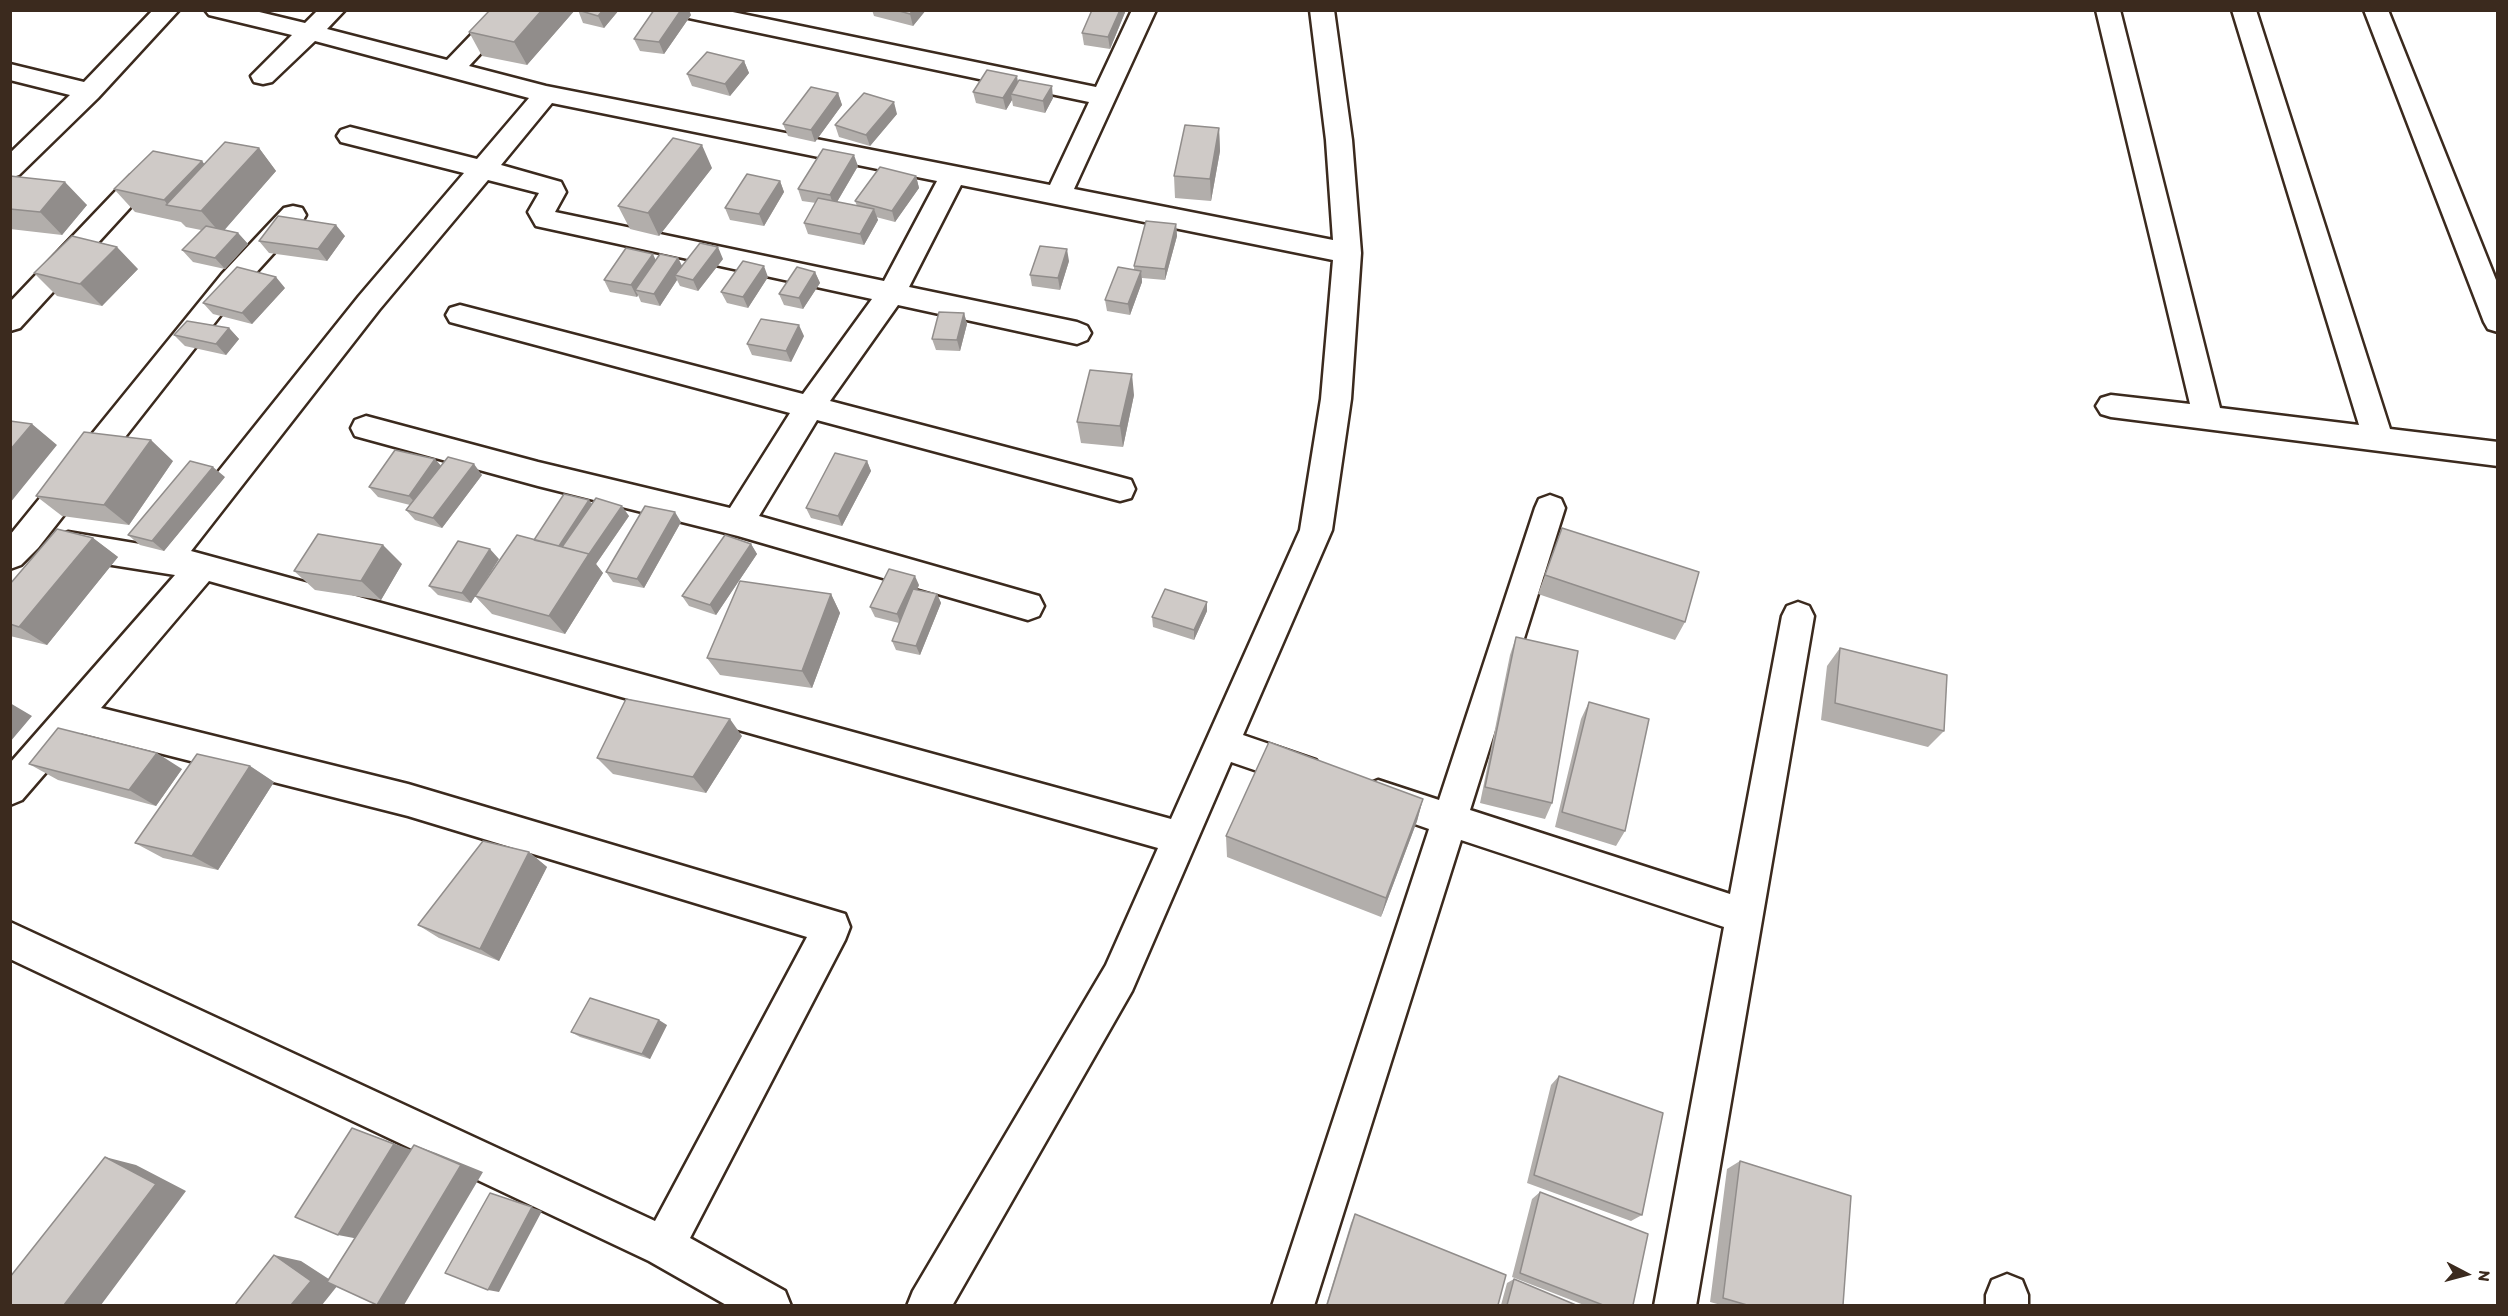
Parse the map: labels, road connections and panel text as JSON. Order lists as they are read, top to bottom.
{
  "north": "right"
}
